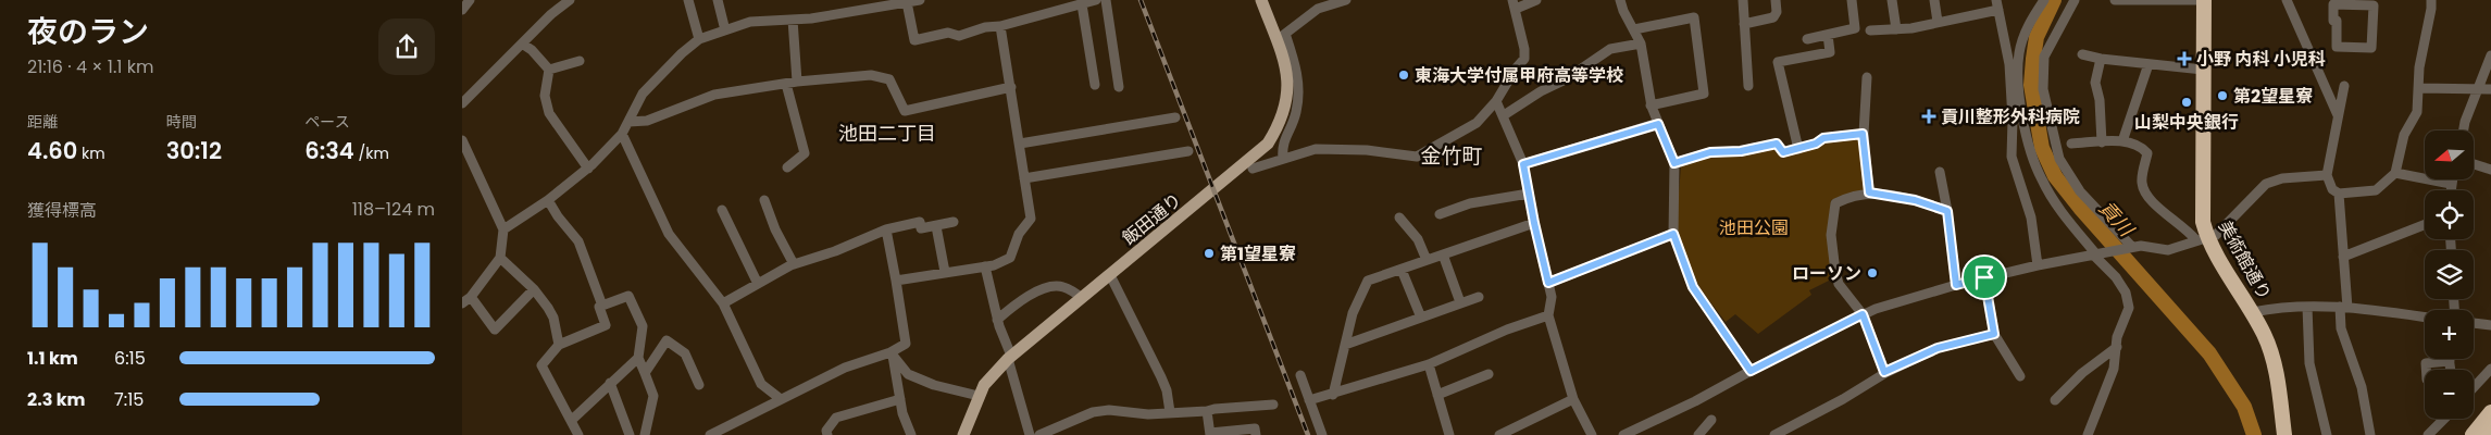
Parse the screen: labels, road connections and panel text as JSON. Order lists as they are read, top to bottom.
{
  "streets": {
    "highway": ["美術館通り"],
    "main road": ["飯田通り"]
  },
  "districts": ["池田二丁目", "金竹町"],
  "water": ["貢川"],
  "parks": ["池田公園"],
  "places": {
    "health": ["小野 内科 小児科", "貢川整形外科病院"],
    "other": [
      "東海大学付属甲府高等学校",
      "第2望星寮",
      "山梨中央銀行",
      "第1望星寮",
      "ローソン"
    ]
  },
  "north": "left",
  "page": {
    "heading": ["夜のラン", "21:16 · 4 × 1.1 km"],
    "stats": [
      ["距離", "4.60 km"],
      ["時間", "30:12"],
      ["ペース", "6:34 /km"]
    ],
    "map_buttons": ["+", "−"],
    "chart": ["獲得標高", "118–124 m"],
    "list": [
      {
        "name": "1.1 km",
        "note": "6:15"
      },
      {
        "name": "2.3 km",
        "note": "7:15"
      }
    ]
  }
}
